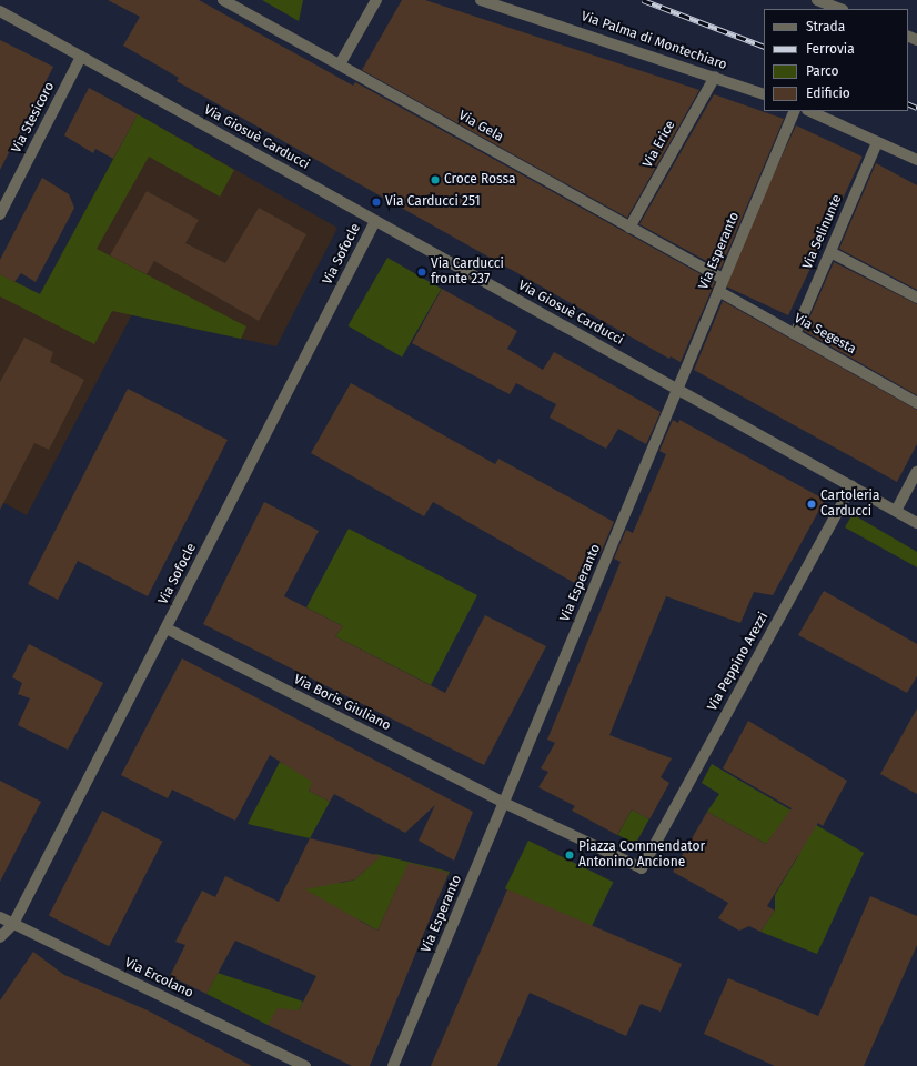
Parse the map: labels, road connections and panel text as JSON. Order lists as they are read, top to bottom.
{
  "streets": {
    "street": [
      "Via Palma di Montechiaro",
      "Via Stesicoro",
      "Via Gela",
      "Via Giosuè Carducci",
      "Via Erice",
      "Via Selinunte",
      "Via Esperanto",
      "Via Sofocle",
      "Via Segesta",
      "Via Peppino Arezzi",
      "Via Boris Giuliano",
      "Via Ercolano"
    ]
  },
  "crossings": [
    ["Via Palma di Montechiaro", "Via Erice"],
    ["Via Stesicoro", "Via Giosuè Carducci"],
    ["Via Gela", "Via Erice"],
    ["Via Gela", "Via Esperanto"],
    ["Via Giosuè Carducci", "Via Esperanto"],
    ["Via Giosuè Carducci", "Via Sofocle"],
    ["Via Giosuè Carducci", "Via Peppino Arezzi"],
    ["Via Selinunte", "Via Segesta"],
    ["Via Esperanto", "Via Segesta"],
    ["Via Esperanto", "Via Peppino Arezzi"],
    ["Via Esperanto", "Via Boris Giuliano"],
    ["Via Sofocle", "Via Boris Giuliano"],
    ["Via Sofocle", "Via Ercolano"],
    ["Via Peppino Arezzi", "Via Boris Giuliano"]
  ],
  "places": [
    "Croce Rossa",
    "Via Carducci 251",
    "Via Carducci fronte 237",
    "Cartoleria Carducci",
    "Piazza Commendator Antonino Ancione"
  ],
  "legend": [
    "Strada",
    "Ferrovia",
    "Parco",
    "Edificio"
  ]
}
